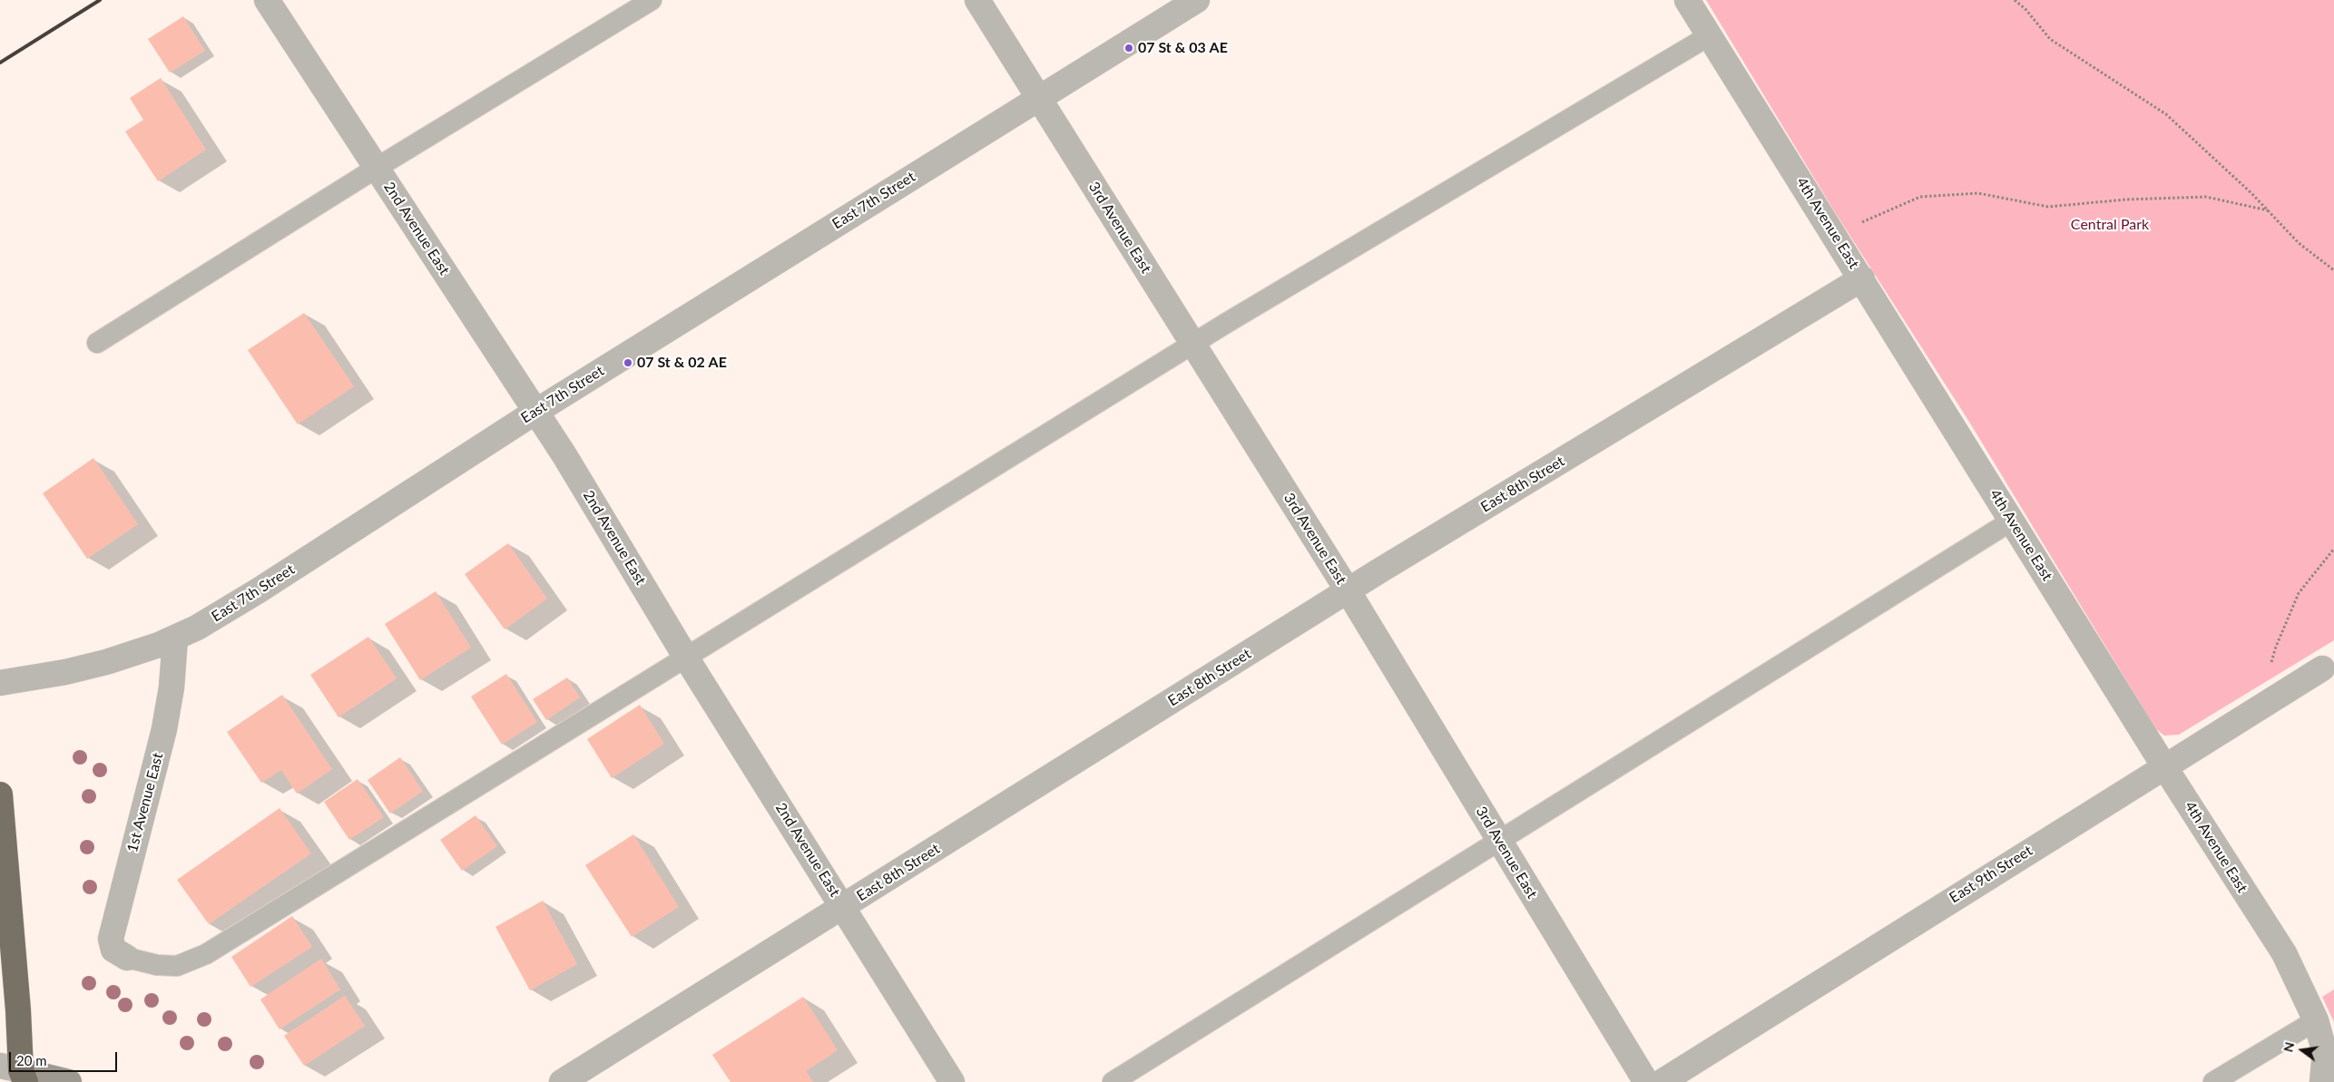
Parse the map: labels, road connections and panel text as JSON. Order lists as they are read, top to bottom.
{
  "streets": {
    "street": [
      "East 7th Street",
      "4th Avenue East",
      "3rd Avenue East",
      "2nd Avenue East",
      "East 8th Street",
      "1st Avenue East",
      "East 9th Street"
    ]
  },
  "crossings": [
    ["East 7th Street", "3rd Avenue East"],
    ["East 7th Street", "2nd Avenue East"],
    ["East 7th Street", "1st Avenue East"],
    ["4th Avenue East", "East 8th Street"],
    ["4th Avenue East", "East 9th Street"],
    ["3rd Avenue East", "East 8th Street"],
    ["2nd Avenue East", "East 8th Street"]
  ],
  "parks": ["Central Park"],
  "places": ["07 St & 03 AE", "07 St & 02 AE"],
  "scale_bar": "20 m",
  "north": "left"
}
